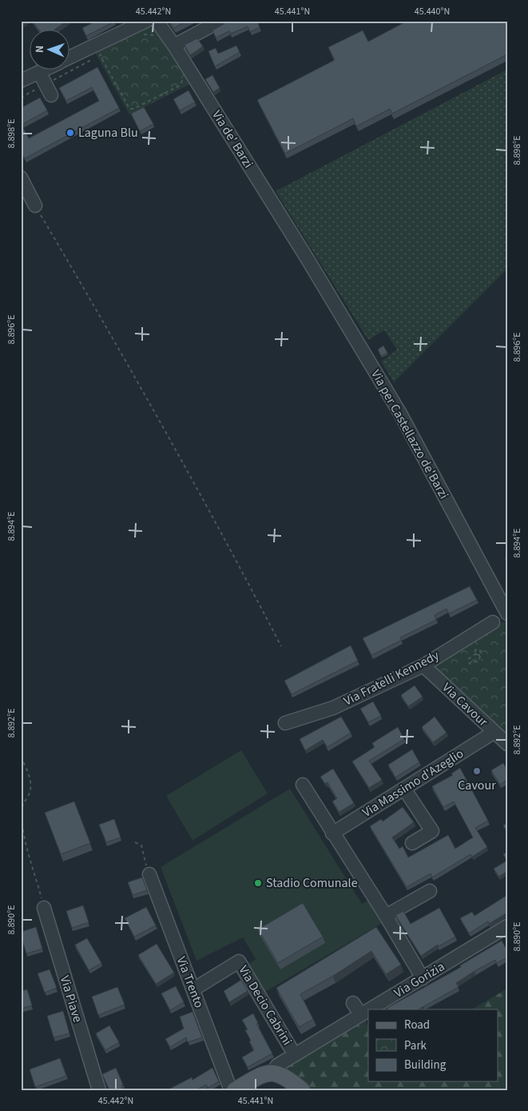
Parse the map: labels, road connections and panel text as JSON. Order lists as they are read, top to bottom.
{
  "streets": {
    "street": [
      "Via de' Barzi",
      "Via per Castellazzo de'Barzi",
      "Via Fratelli Kennedy",
      "Via Cavour",
      "Via Massimo d'Azeglio",
      "Via Gorizia",
      "Via Trento",
      "Via Piave",
      "Via Decio Cabrini"
    ]
  },
  "crossings": [
    ["Via de' Barzi", "Via per Castellazzo de'Barzi"],
    ["Via Fratelli Kennedy", "Via Cavour"],
    ["Via Cavour", "Via Massimo d'Azeglio"],
    ["Via Gorizia", "Via Decio Cabrini"],
    ["Via Trento", "Via Decio Cabrini"]
  ],
  "places": ["Laguna Blu", "Cavour", "Stadio Comunale"],
  "legend": ["Road", "Park", "Building"],
  "north": "left",
  "coordinates": [
    "45.442°N",
    "45.441°N",
    "45.440°N",
    "8.898°E",
    "8.896°E",
    "8.894°E",
    "8.892°E",
    "8.890°E"
  ]
}
